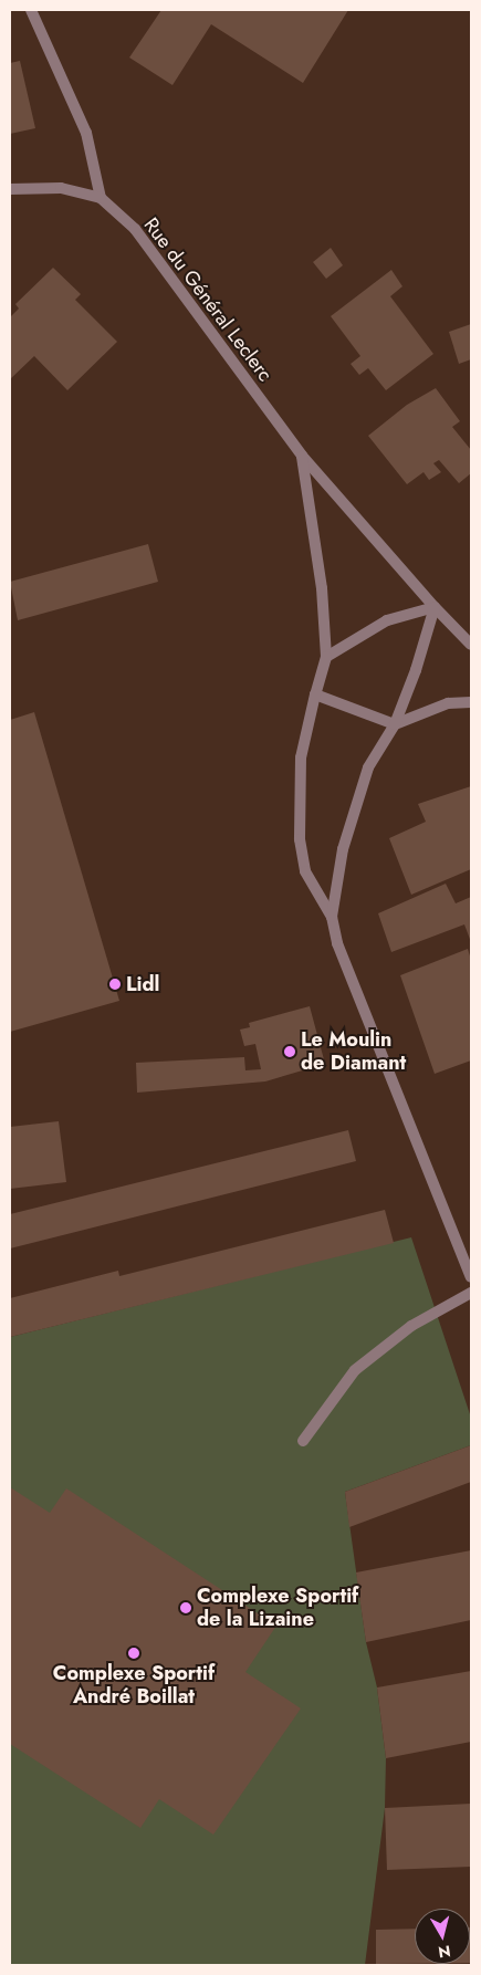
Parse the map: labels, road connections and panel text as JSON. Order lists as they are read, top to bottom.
{
  "streets": {
    "street": ["Rue du Général Leclerc"]
  },
  "places": [
    "Lidl",
    "Le Moulin de Diamant",
    "Complexe Sportif de la Lizaine",
    "Complexe Sportif André Boillat"
  ],
  "north": "bottom"
}
